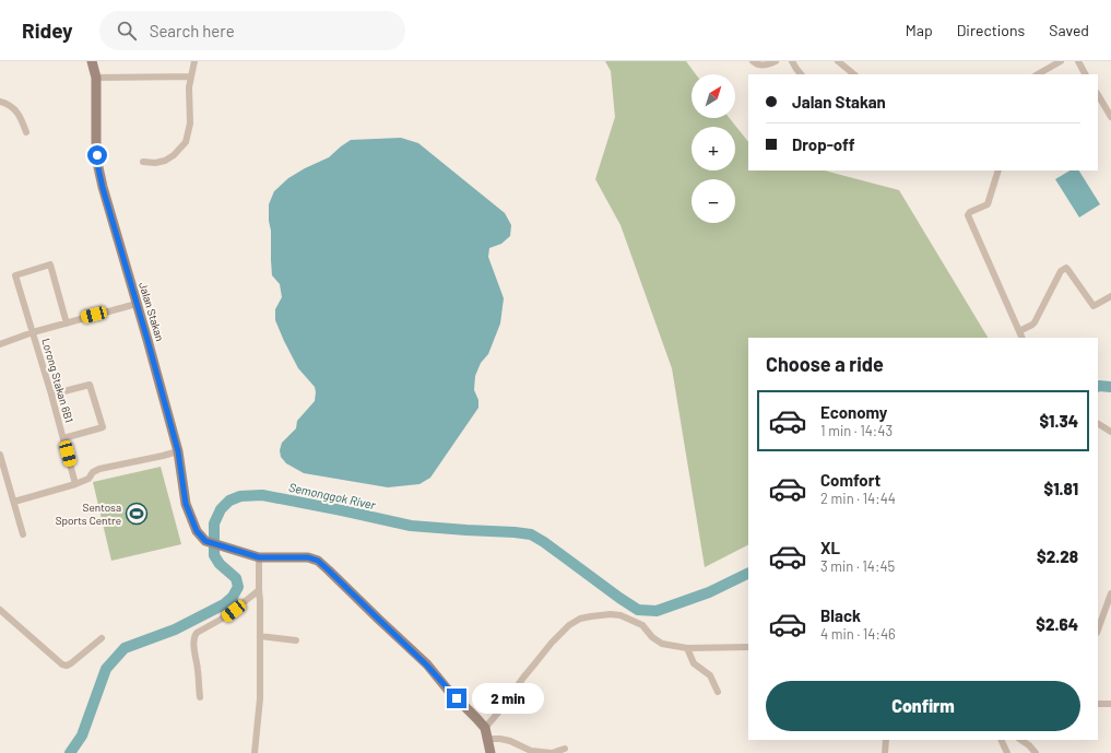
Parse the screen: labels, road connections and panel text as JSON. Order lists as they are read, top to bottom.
{
  "streets": {
    "main road": ["Jalan Stakan"],
    "street": ["Lorong Stakan 6B1"]
  },
  "water": ["Semonggok River"],
  "places": {
    "sports": ["Sentosa Sports Centre"]
  },
  "north": "top right",
  "page": {
    "header": "Ridey",
    "search": "Search here",
    "nav": ["Map", "Directions", "Saved"],
    "map_buttons": ["+", "−"],
    "banner": ["Jalan Stakan", "Drop-off"],
    "heading": "Choose a ride",
    "list": [
      {
        "name": "Economy",
        "note": "1 min · 14:43",
        "value": "$1.34"
      },
      {
        "name": "Comfort",
        "note": "2 min · 14:44",
        "value": "$1.81"
      },
      {
        "name": "XL",
        "note": "3 min · 14:45",
        "value": "$2.28"
      },
      {
        "name": "Black",
        "note": "4 min · 14:46",
        "value": "$2.64"
      }
    ],
    "buttons": "Confirm",
    "bubble": "2 min"
  }
}
